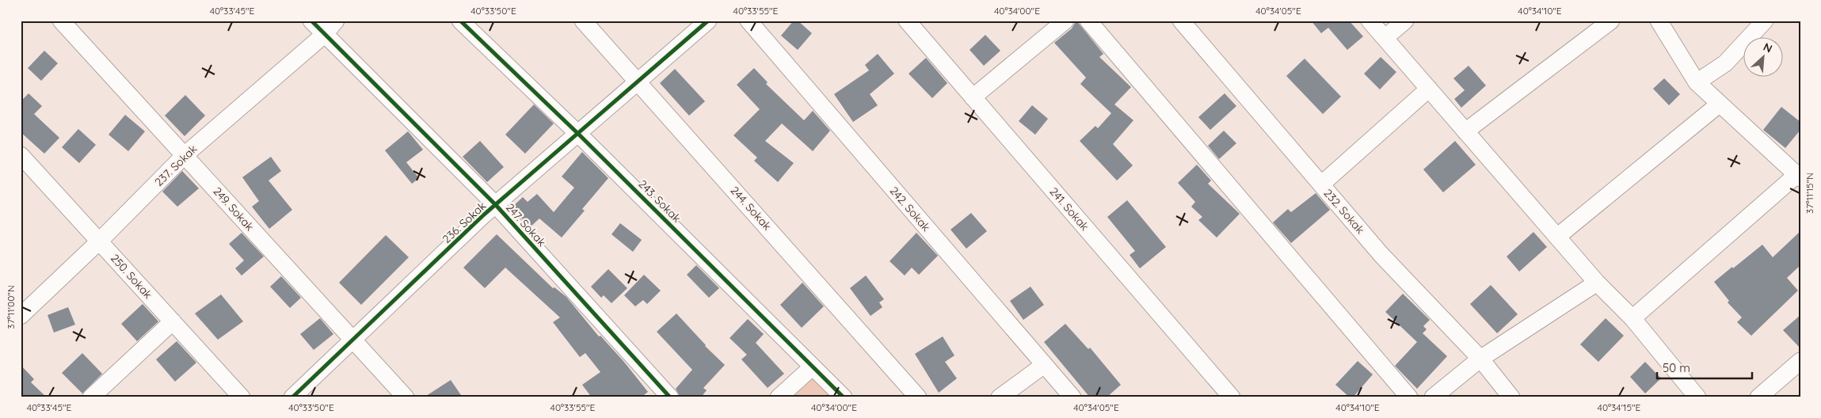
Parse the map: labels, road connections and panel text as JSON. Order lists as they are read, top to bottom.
{
  "streets": {
    "street": [
      "237. Sokak",
      "243. Sokak",
      "244. Sokak",
      "249. Sokak",
      "242. Sokak",
      "241. Sokak",
      "232. Sokak",
      "236. Sokak",
      "247. Sokak",
      "250. Sokak"
    ]
  },
  "crossings": [
    ["237. Sokak", "249. Sokak"],
    ["237. Sokak", "247. Sokak"],
    ["237. Sokak", "250. Sokak"],
    ["243. Sokak", "236. Sokak"],
    ["244. Sokak", "236. Sokak"],
    ["249. Sokak", "236. Sokak"],
    ["236. Sokak", "247. Sokak"]
  ],
  "scale_bar": "50 m",
  "north": "top right",
  "coordinates": [
    "40°33'45\"E",
    "40°33'50\"E",
    "40°33'55\"E",
    "40°34'00\"E",
    "40°34'05\"E",
    "40°34'10\"E",
    "37°11'15\"N",
    "37°11'00\"N",
    "40°34'15\"E"
  ]
}
